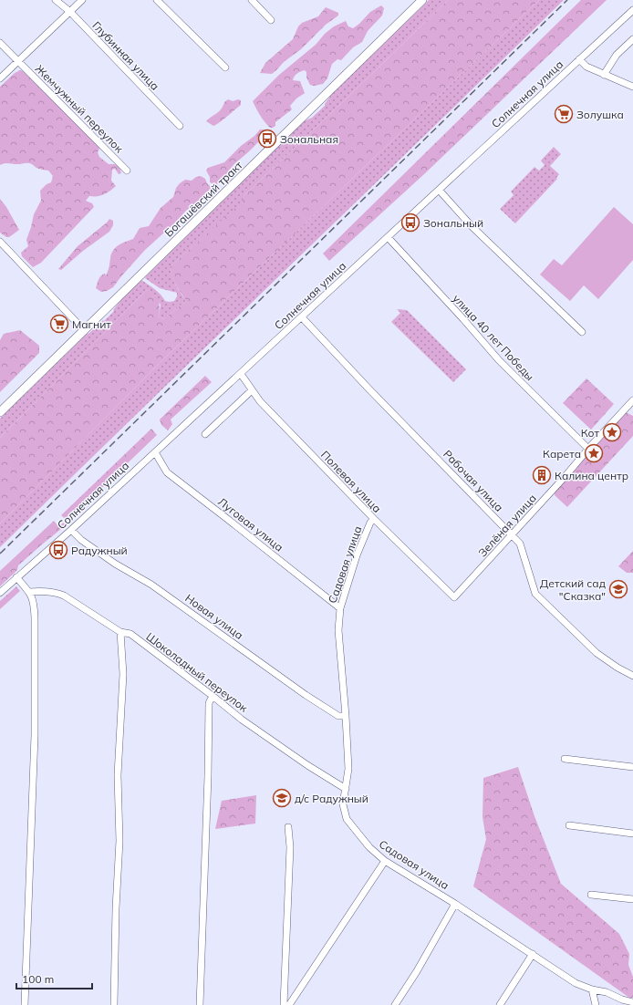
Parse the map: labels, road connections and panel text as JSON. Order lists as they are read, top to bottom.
{
  "streets": {
    "main road": ["Богашёвский тракт"],
    "street": [
      "Глубинная улица",
      "Солнечная улица",
      "Жемчужный переулок",
      "улица 40 лет Победы",
      "Рабочая улица",
      "Полевая улица",
      "Луговая улица",
      "Зелёная улица",
      "Садовая улица",
      "Новая улица",
      "Шоколадный переулок"
    ]
  },
  "crossings": [
    ["Солнечная улица", "улица 40 лет Победы"],
    ["Солнечная улица", "Рабочая улица"],
    ["Солнечная улица", "Полевая улица"],
    ["Солнечная улица", "Луговая улица"],
    ["Солнечная улица", "Новая улица"],
    ["улица 40 лет Победы", "Зелёная улица"],
    ["Рабочая улица", "Зелёная улица"],
    ["Полевая улица", "Зелёная улица"],
    ["Полевая улица", "Садовая улица"],
    ["Луговая улица", "Садовая улица"],
    ["Садовая улица", "Новая улица"],
    ["Садовая улица", "Шоколадный переулок"]
  ],
  "places": {
    "supermarket": ["Золушка", "Магнит"],
    "bus stop": ["Зональная", "Зональный", "Радужный"],
    "place": ["Кот", "Карета"],
    "building": ["Калина центр"],
    "school or university": ["Детский сад \"Сказка\"", "д/с Радужный"]
  },
  "scale_bar": "100 m"
}
